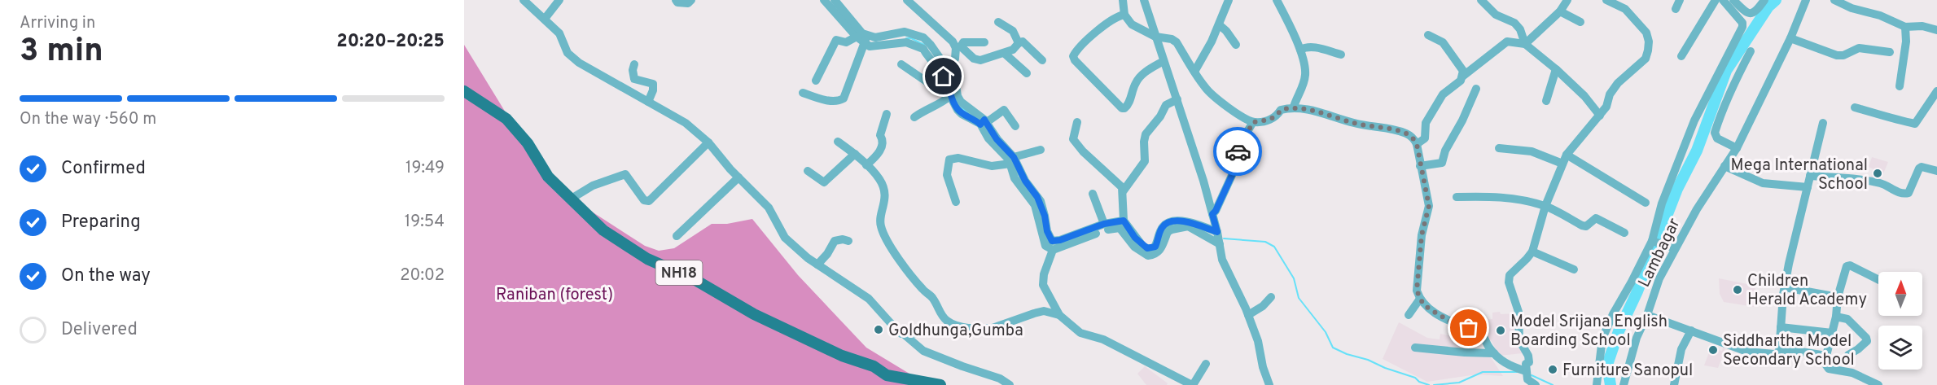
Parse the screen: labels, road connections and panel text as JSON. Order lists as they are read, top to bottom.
{
  "streets": {
    "main road": ["NH18"],
    "street": ["Lambagar"]
  },
  "parks": ["Raniban (forest)"],
  "places": [
    "Mega International School",
    "Children Herald Academy",
    "Goldhunga,Gumba",
    "Model Srijana English Boarding School",
    "Siddhartha Model Secondary School",
    "Furniture Sanopul"
  ],
  "north": "top",
  "page": {
    "heading": ["3 min", "Arriving in", "20:20–20:25"],
    "bar": "On the way · 560 m",
    "list": [
      ["Confirmed", "19:49"],
      ["Preparing", "19:54"],
      ["On the way", "20:02"],
      "Delivered"
    ]
  }
}
